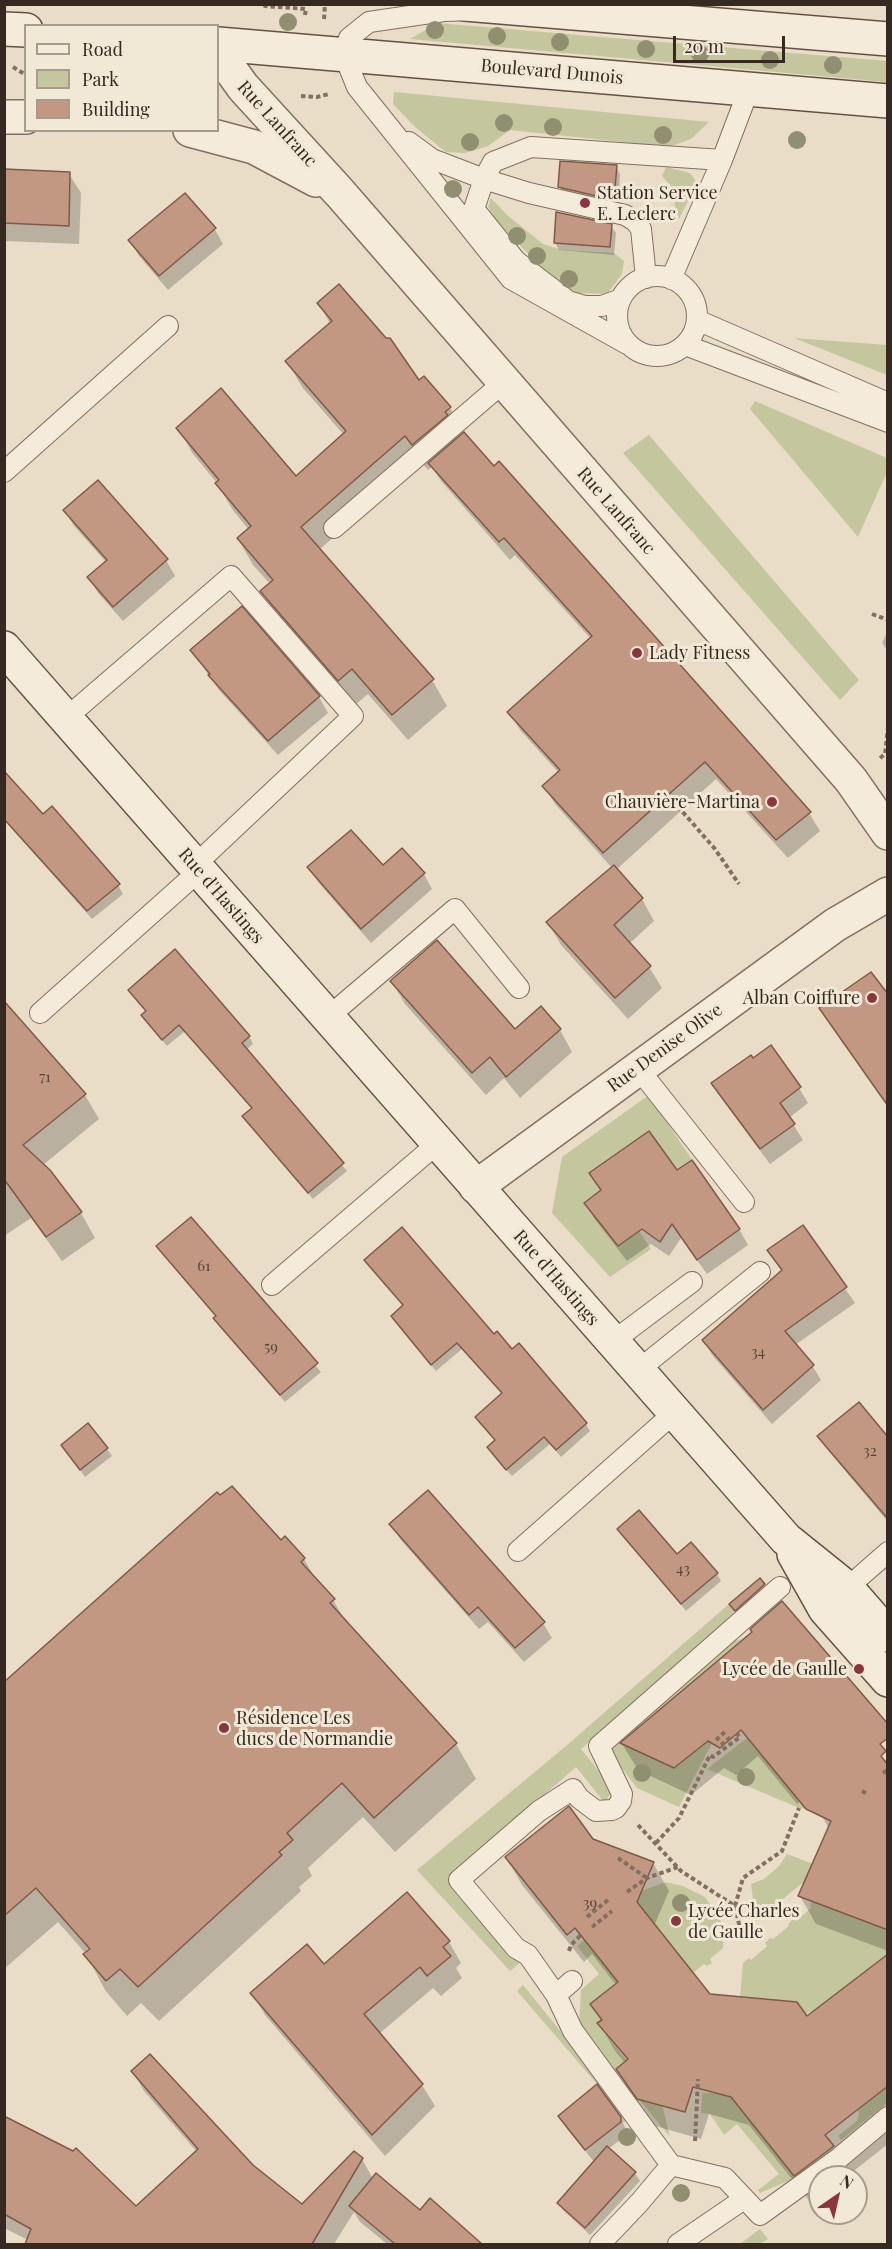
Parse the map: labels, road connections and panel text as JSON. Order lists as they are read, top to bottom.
{
  "streets": {
    "street": [
      "Boulevard Dunois",
      "Rue Lanfranc",
      "Rue d'Hastings",
      "Rue Denise Olive"
    ]
  },
  "crossings": [
    ["Rue d'Hastings", "Rue Denise Olive"]
  ],
  "places": [
    "Station Service E. Leclerc",
    "Lady Fitness",
    "Chauvière-Martina",
    "Alban Coiffure",
    "Lycée de Gaulle",
    "Résidence Les ducs de Normandie",
    "Lycée Charles de Gaulle"
  ],
  "house_numbers": [
    "71",
    "61",
    "59",
    "34",
    "32",
    "43",
    "39"
  ],
  "legend": ["Road", "Park", "Building"],
  "scale_bar": "20 m",
  "north": "top right"
}
